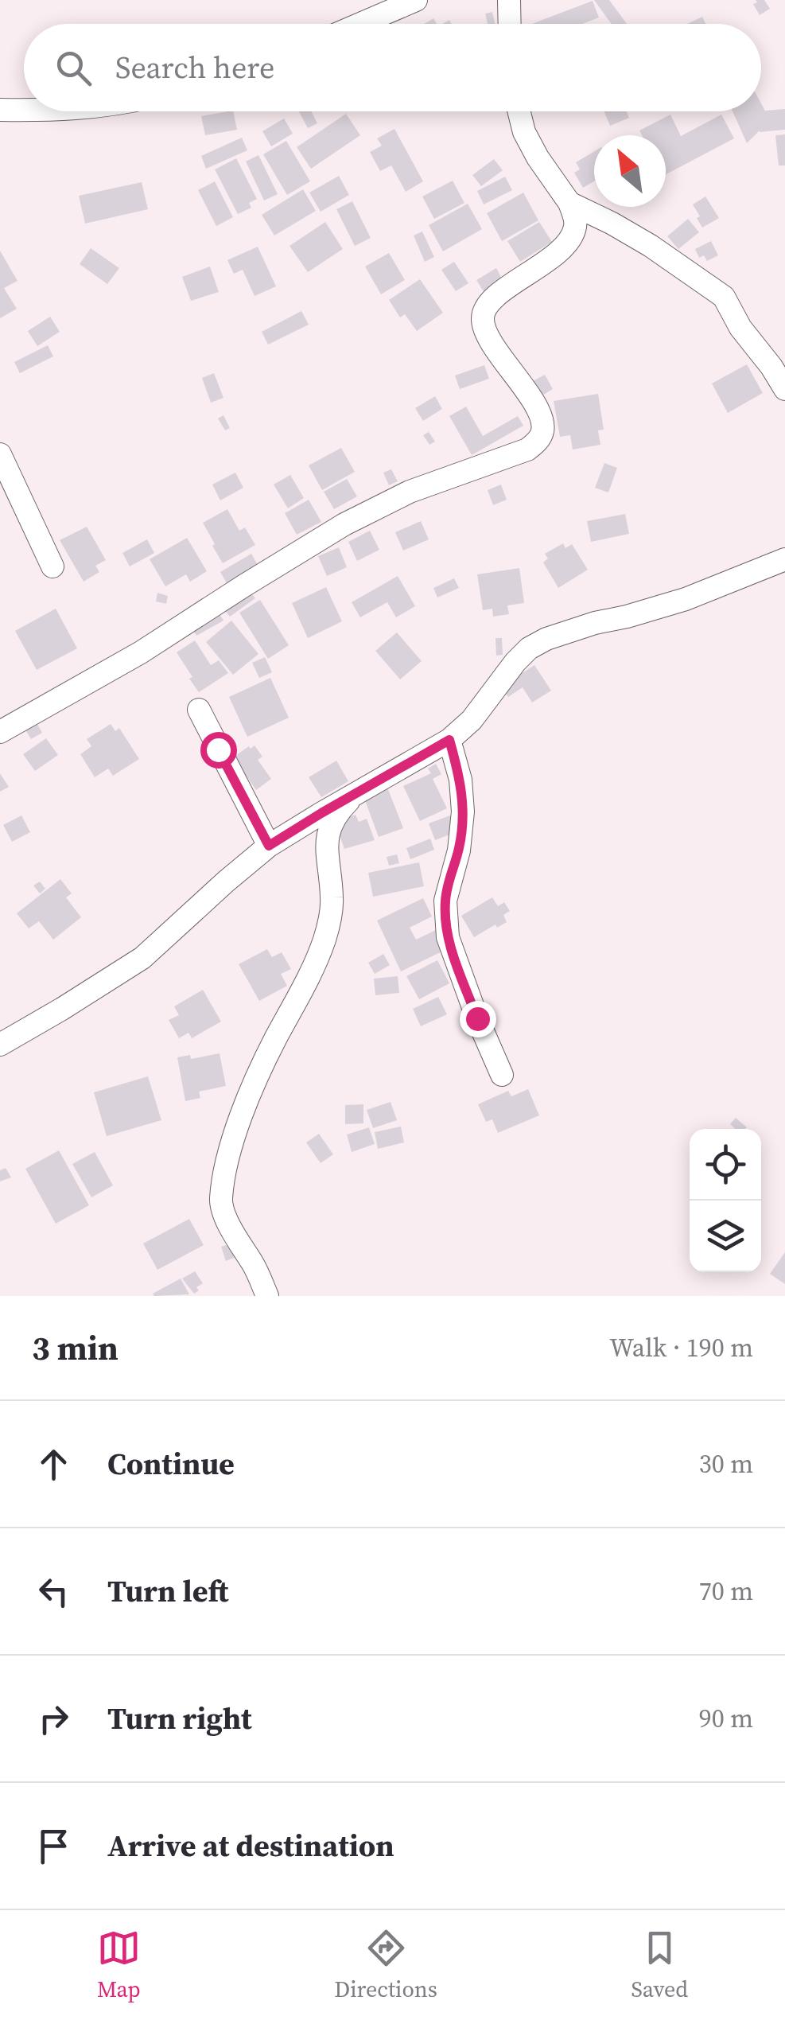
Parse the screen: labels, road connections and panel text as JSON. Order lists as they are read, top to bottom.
{
  "north": "top left",
  "page": {
    "search": "Search here",
    "heading": ["3 min", "Walk · 190 m"],
    "list": [
      ["Continue", "30 m"],
      ["Turn left", "70 m"],
      ["Turn right", "90 m"],
      "Arrive at destination"
    ],
    "nav": ["Map", "Directions", "Saved"]
  }
}
